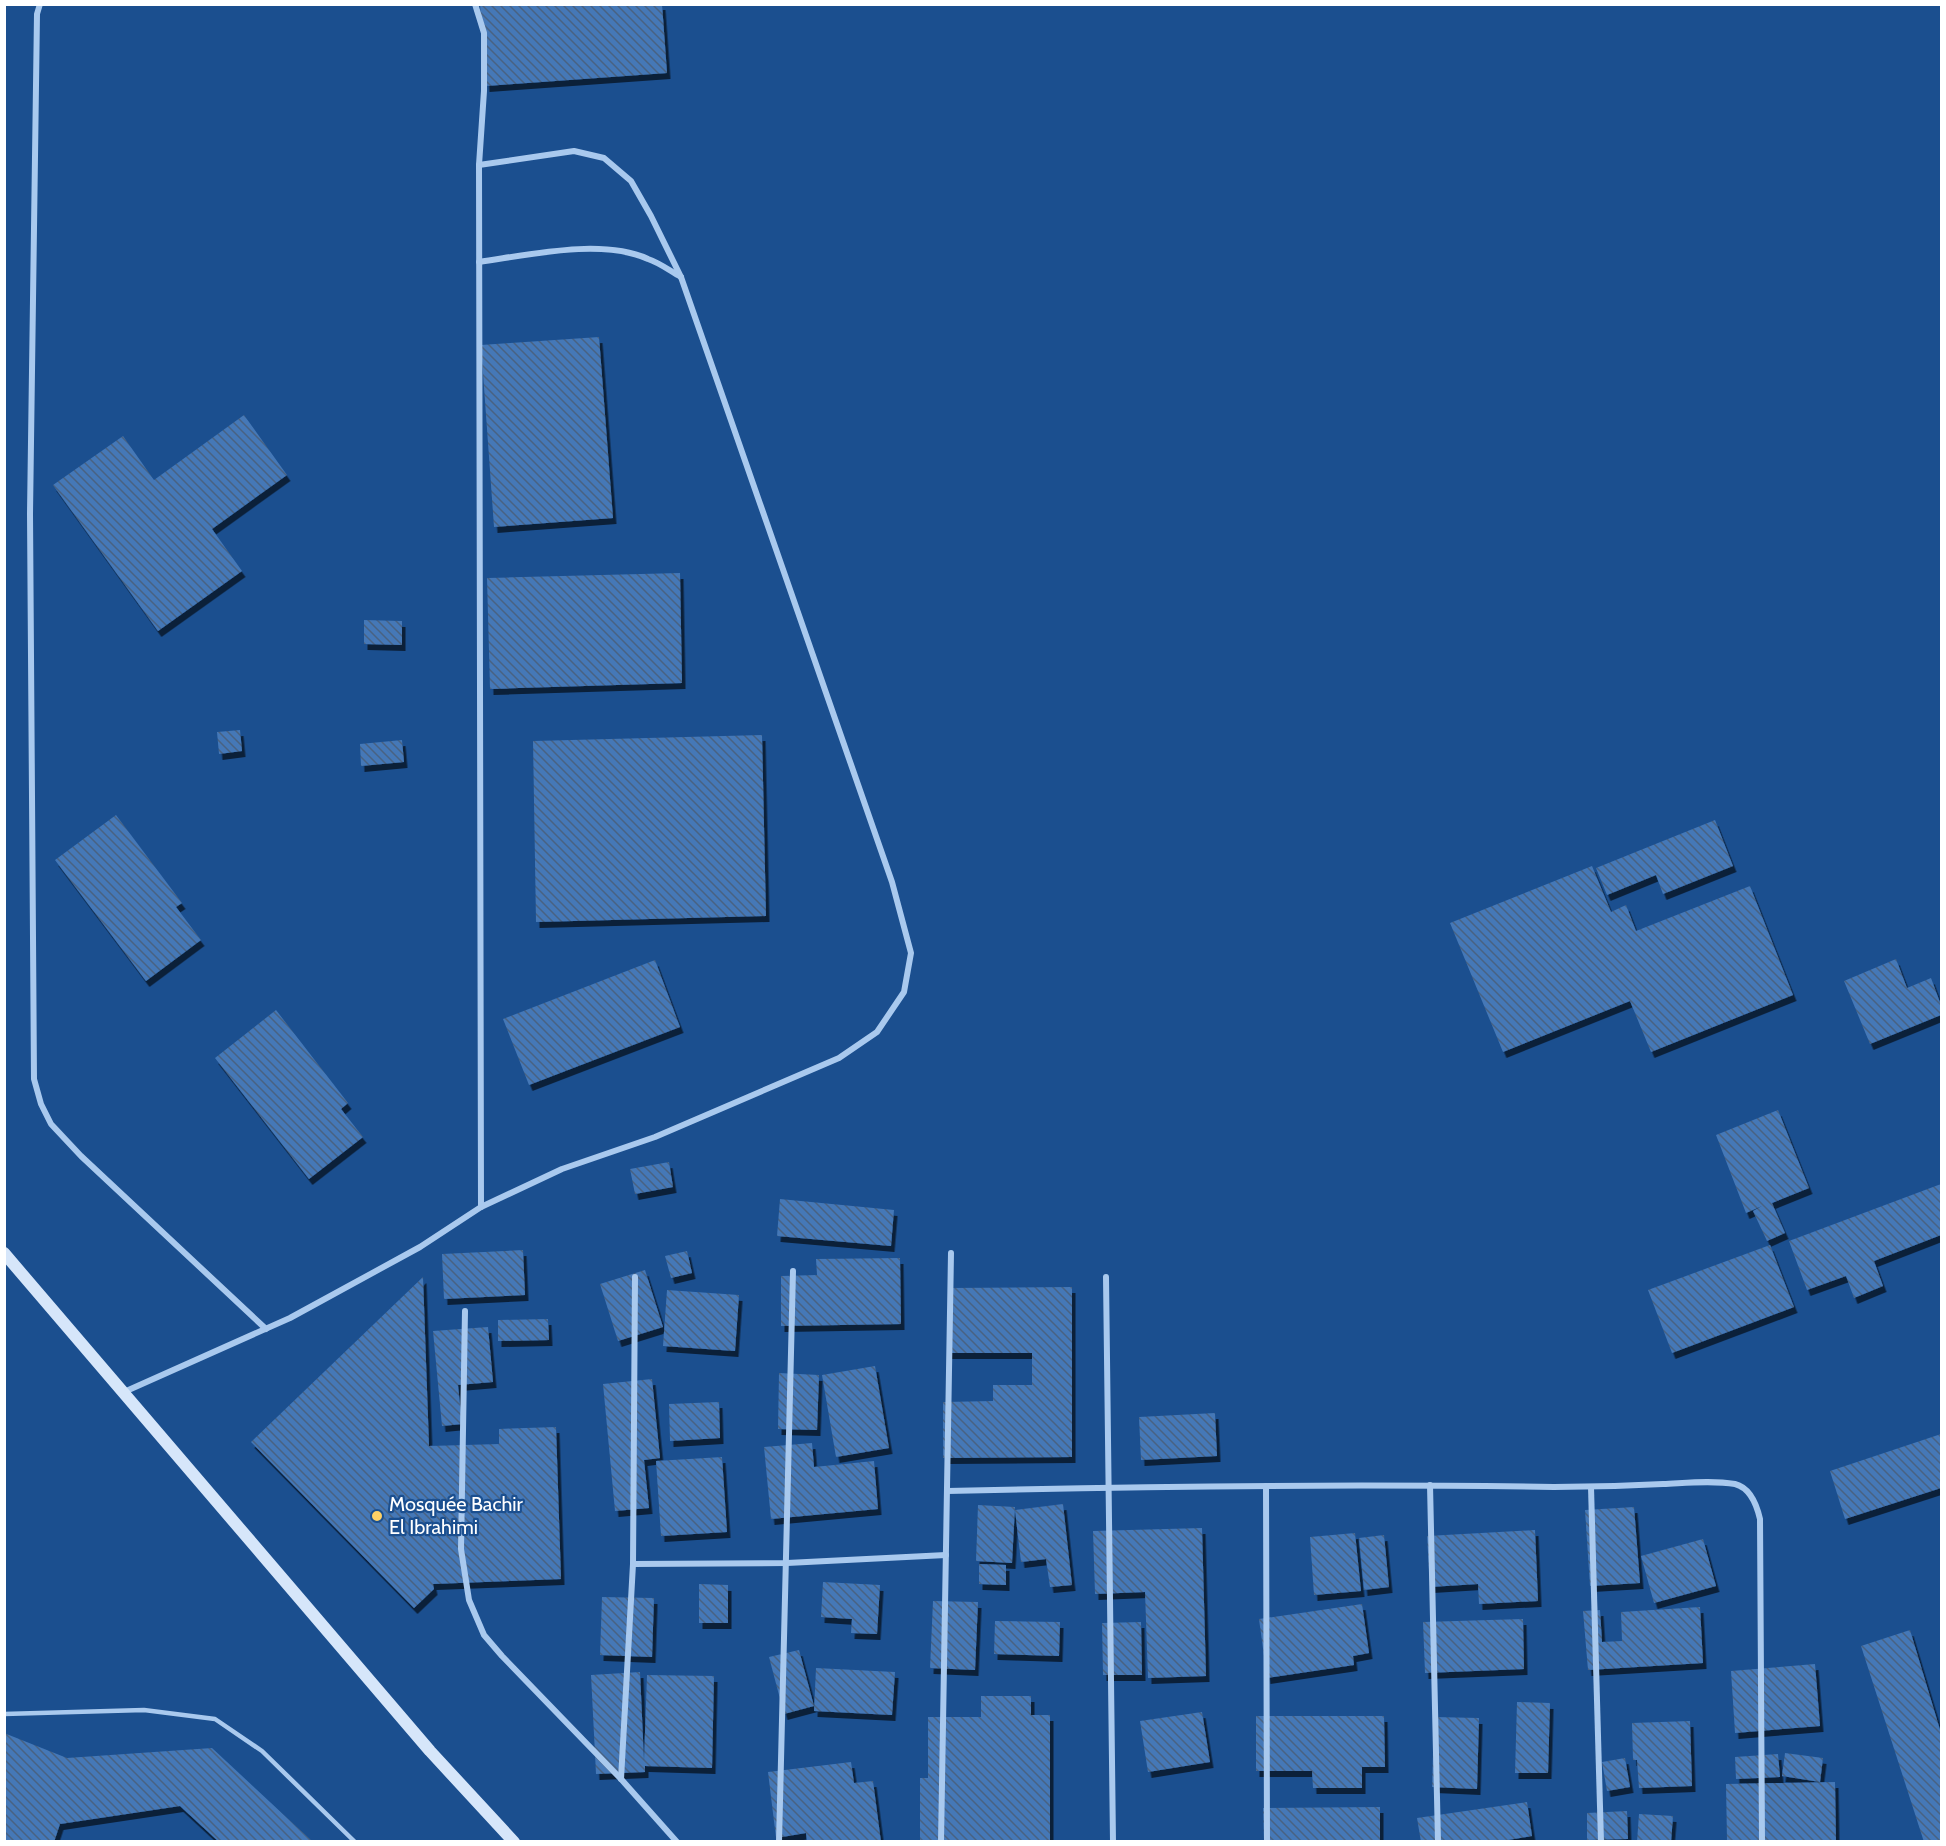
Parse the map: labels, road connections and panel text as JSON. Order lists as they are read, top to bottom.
{
  "places": ["Mosquée Bachir El Ibrahimi"]
}
